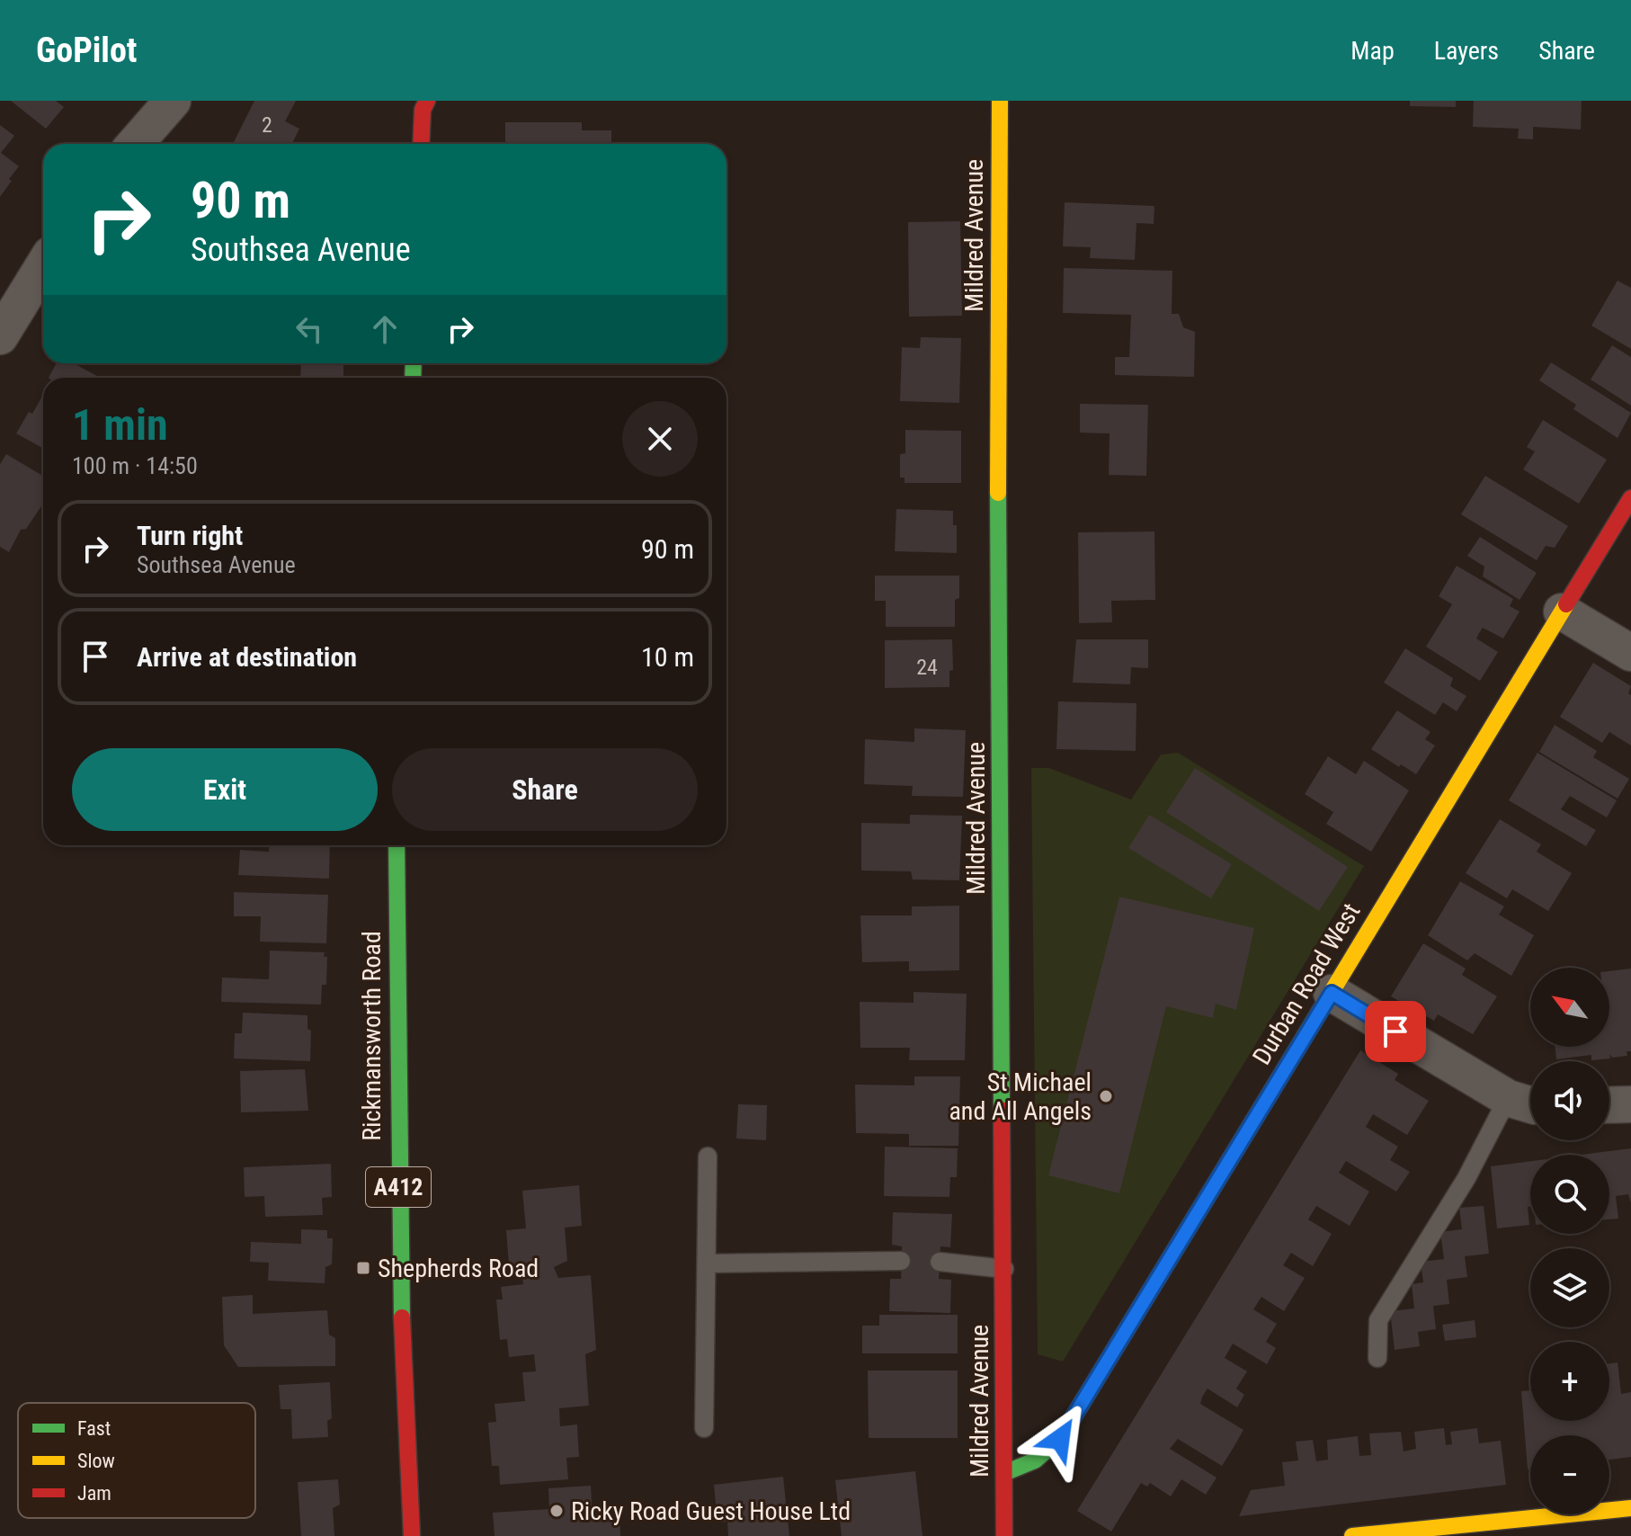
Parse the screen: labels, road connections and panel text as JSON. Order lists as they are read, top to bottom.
{
  "streets": {
    "street": [
      "Mildred Avenue",
      "Durban Road West",
      "Rickmansworth Road",
      "A412"
    ]
  },
  "crossings": [
    ["Mildred Avenue", "Durban Road West"]
  ],
  "places": {
    "other": ["St Michael and All Angels", "Ricky Road Guest House Ltd"],
    "transit": ["Shepherds Road"]
  },
  "house_numbers": ["2", "24"],
  "legend": ["Fast", "Slow", "Jam"],
  "north": "top left",
  "page": {
    "header": "GoPilot",
    "nav": ["Map", "Layers", "Share"],
    "turn": ["90 m", "Southsea Avenue"],
    "heading": ["1 min", "100 m · 14:50"],
    "list": [
      {
        "name": "Turn right",
        "note": "Southsea Avenue",
        "value": "90 m"
      },
      {
        "name": "Arrive at destination",
        "value": "10 m"
      }
    ],
    "buttons": ["Exit", "Share"],
    "map_buttons": ["+", "−"]
  }
}
